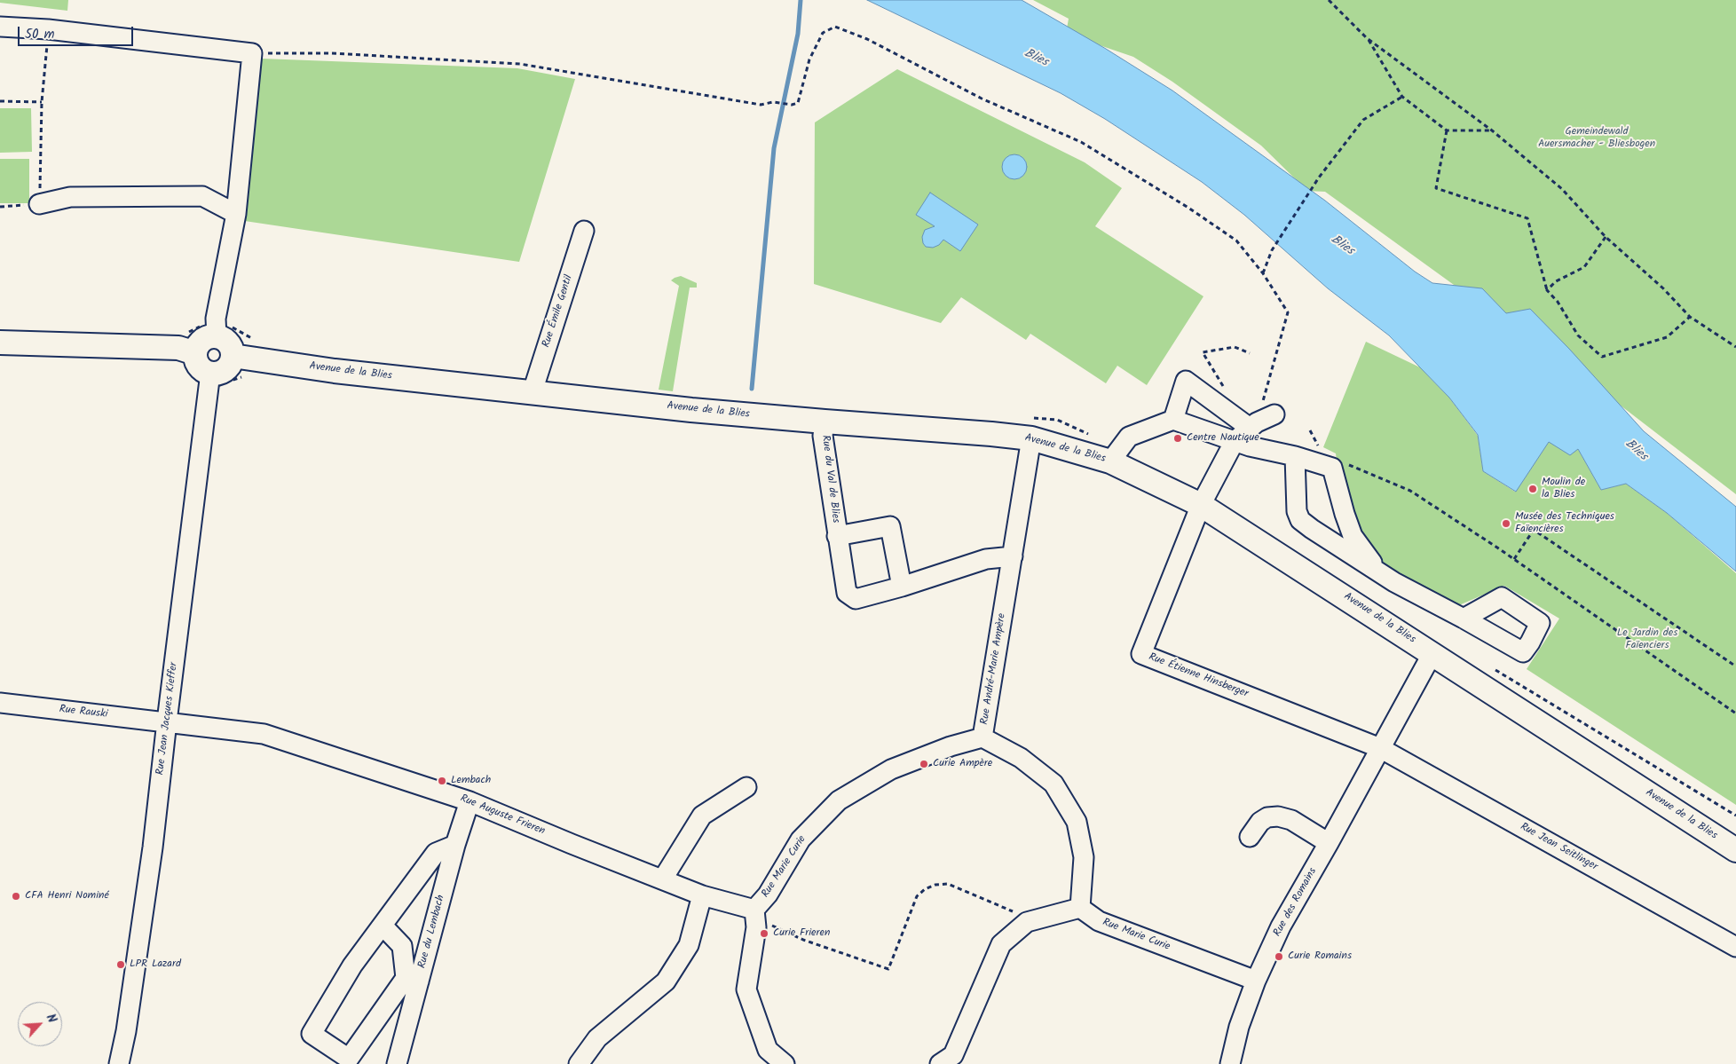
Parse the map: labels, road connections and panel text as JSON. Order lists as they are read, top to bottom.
{
  "streets": {
    "main road": ["Avenue de la Blies"],
    "street": [
      "Rue Émile Gentil",
      "Rue du Val de Blies",
      "Rue André-Marie Ampère",
      "Rue Étienne Hinsberger",
      "Rue Rauski",
      "Rue Jean Jacques Kieffer",
      "Rue Auguste Frieren",
      "Rue Jean Seitlinger",
      "Rue Marie Curie",
      "Rue des Romains",
      "Rue du Lembach"
    ]
  },
  "crossings": [
    ["Rue Émile Gentil", "Avenue de la Blies"],
    ["Avenue de la Blies", "Rue du Val de Blies"],
    ["Avenue de la Blies", "Rue André-Marie Ampère"],
    ["Avenue de la Blies", "Rue Étienne Hinsberger"],
    ["Avenue de la Blies", "Rue Jean Jacques Kieffer"],
    ["Avenue de la Blies", "Rue des Romains"],
    ["Rue du Val de Blies", "Rue André-Marie Ampère"],
    ["Rue André-Marie Ampère", "Rue Marie Curie"],
    ["Rue Étienne Hinsberger", "Rue Jean Seitlinger"],
    ["Rue Étienne Hinsberger", "Rue des Romains"],
    ["Rue Rauski", "Rue Jean Jacques Kieffer"],
    ["Rue Rauski", "Rue Auguste Frieren"],
    ["Rue Jean Jacques Kieffer", "Rue Auguste Frieren"],
    ["Rue Auguste Frieren", "Rue Marie Curie"],
    ["Rue Auguste Frieren", "Rue du Lembach"],
    ["Rue Jean Seitlinger", "Rue des Romains"],
    ["Rue Marie Curie", "Rue des Romains"]
  ],
  "water": ["Blies"],
  "parks": ["Gemeindewald Auersmacher - Bliesbogen", "Le Jardin des Faïenciers"],
  "places": [
    "Centre Nautique",
    "Moulin de la Blies",
    "Musée des Techniques Faïencières",
    "Curie Ampère",
    "Lembach",
    "CFA Henri Nominé",
    "Curie Frieren",
    "Curie Romains",
    "LPR Lazard"
  ],
  "scale_bar": "50 m",
  "north": "top right"
}
